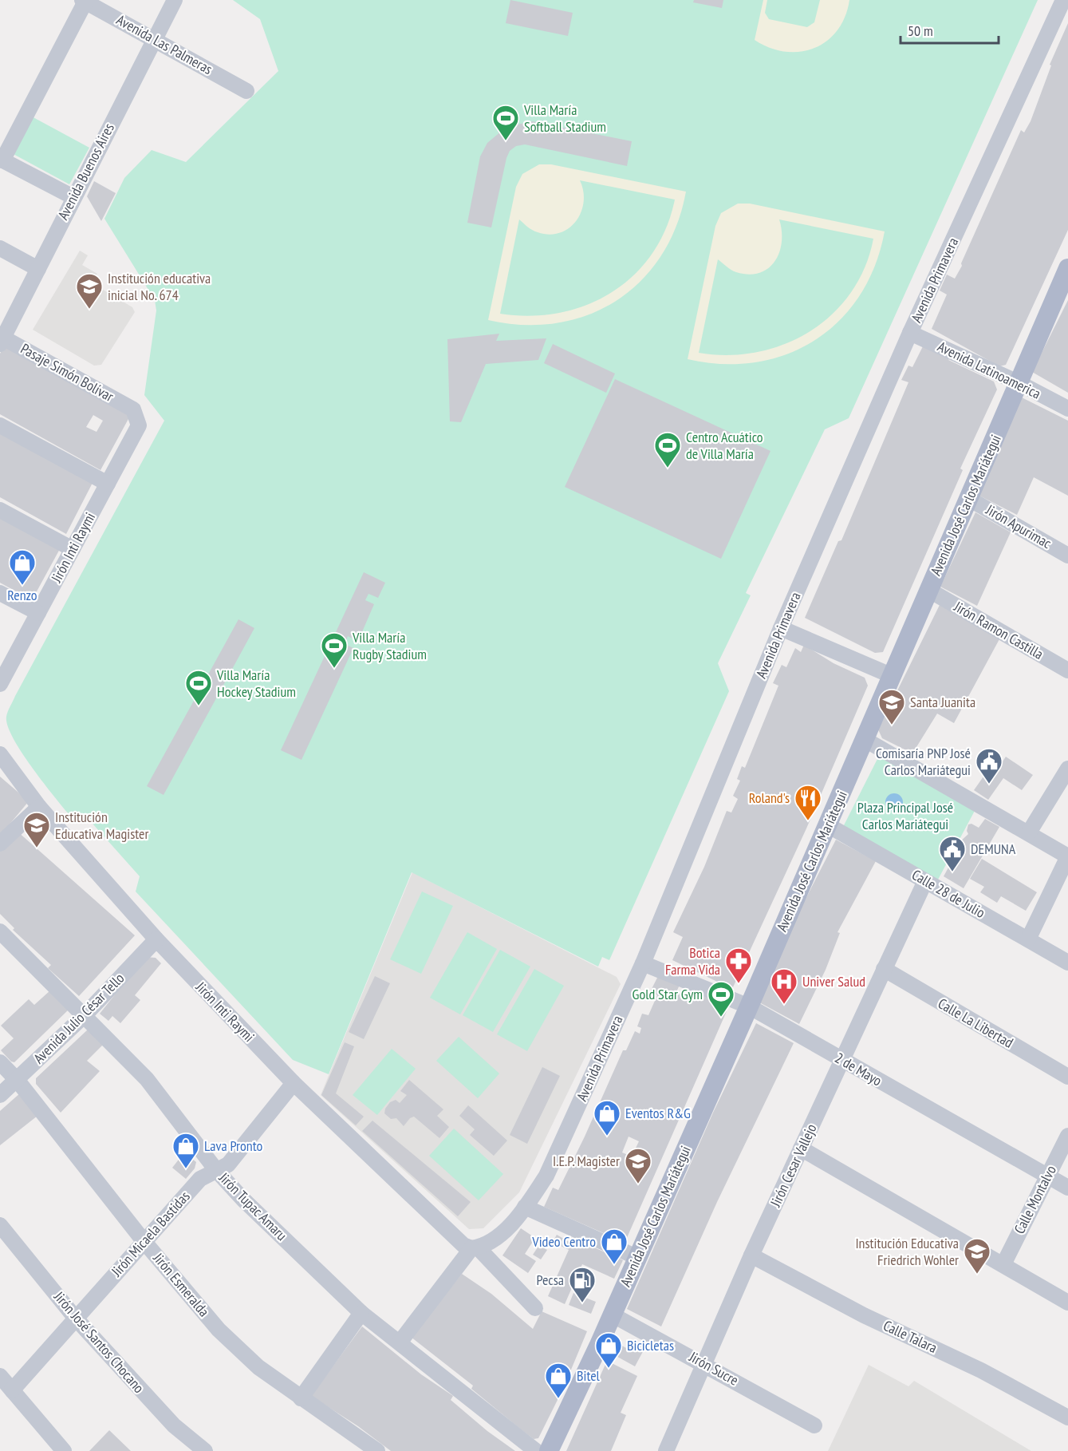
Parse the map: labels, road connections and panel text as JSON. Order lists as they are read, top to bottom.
{
  "streets": {
    "main road": ["Avenida José Carlos Mariátegui"],
    "street": [
      "Avenida Las Palmeras",
      "Avenida Buenos Aires",
      "Avenida Primavera",
      "Avenida Latinoamerica",
      "Pasaje Simón Bolívar",
      "Jirón Apurimac",
      "Jirón Inti Raymi",
      "Jirón Ramon Castilla",
      "Calle 28 de Julio",
      "Avenida Julio César Tello",
      "Calle La Libertad",
      "2 de Mayo",
      "Jirón Cesar Vallejo",
      "Calle Montalvo",
      "Jirón Tupac Amaru",
      "Jirón Micaela Bastidas",
      "Jirón Esmeralda",
      "Calle Talara",
      "Jirón José Santos Chocano",
      "Jirón Sucre"
    ]
  },
  "crossings": [
    ["Avenida Las Palmeras", "Avenida Buenos Aires"],
    ["Avenida Buenos Aires", "Pasaje Simón Bolívar"],
    ["Avenida Primavera", "Avenida Latinoamerica"],
    ["Avenida Primavera", "Jirón Inti Raymi"],
    ["Avenida Primavera", "2 de Mayo"],
    ["Avenida Latinoamerica", "Avenida José Carlos Mariátegui"],
    ["Pasaje Simón Bolívar", "Jirón Inti Raymi"],
    ["Avenida José Carlos Mariátegui", "Jirón Apurimac"],
    ["Avenida José Carlos Mariátegui", "Jirón Ramon Castilla"],
    ["Avenida José Carlos Mariátegui", "Calle 28 de Julio"],
    ["Avenida José Carlos Mariátegui", "2 de Mayo"],
    ["Avenida José Carlos Mariátegui", "Jirón Sucre"],
    ["Jirón Inti Raymi", "Avenida Julio César Tello"],
    ["Jirón Inti Raymi", "Jirón Micaela Bastidas"],
    ["Calle 28 de Julio", "Jirón Cesar Vallejo"],
    ["Avenida Julio César Tello", "Jirón Tupac Amaru"],
    ["Avenida Julio César Tello", "Jirón Esmeralda"],
    ["Calle La Libertad", "Jirón Cesar Vallejo"],
    ["2 de Mayo", "Jirón Cesar Vallejo"],
    ["2 de Mayo", "Calle Montalvo"],
    ["Jirón Cesar Vallejo", "Calle Talara"],
    ["Jirón Cesar Vallejo", "Jirón Sucre"],
    ["Jirón Tupac Amaru", "Jirón Micaela Bastidas"],
    ["Jirón Micaela Bastidas", "Jirón Esmeralda"],
    ["Jirón Micaela Bastidas", "Jirón José Santos Chocano"]
  ],
  "parks": ["Plaza Principal José Carlos Mariátegui"],
  "places": {
    "sports": [
      "Villa María Softball Stadium",
      "Centro Acuático de Villa María",
      "Villa María Rugby Stadium",
      "Villa María Hockey Stadium",
      "Gold Star Gym"
    ],
    "school or university": [
      "Institución educativa inicial No. 674",
      "Santa Juanita",
      "Institución Educativa Magister",
      "I.E.P. Magister",
      "Institución Educativa Friedrich Wohler"
    ],
    "shop": [
      "Renzo",
      "Eventos R&G",
      "Lava Pronto",
      "Video Centro",
      "Bicicletas",
      "Bitel"
    ],
    "public building": ["Comisaría PNP José Carlos Mariátegui", "DEMUNA"],
    "restaurant": ["Roland's"],
    "pharmacy": ["Botica Farma Vida"],
    "hospital": ["Univer Salud"],
    "fuel station": ["Pecsa"]
  },
  "scale_bar": "50 m"
}
